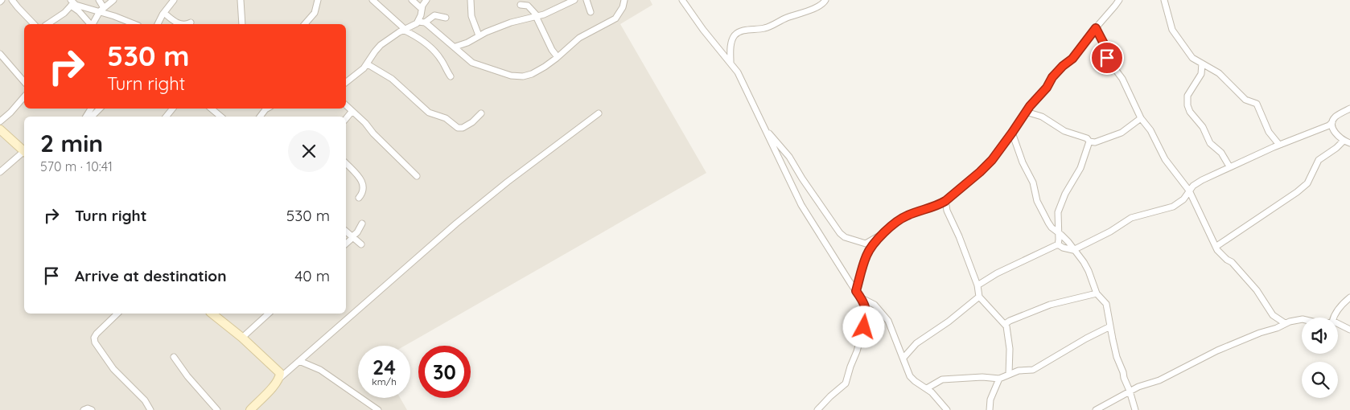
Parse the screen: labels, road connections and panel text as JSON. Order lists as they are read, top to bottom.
{
  "page": {
    "turn": ["530 m", "Turn right"],
    "heading": ["2 min", "570 m · 10:41"],
    "list": [
      {
        "name": "Turn right",
        "value": "530 m"
      },
      {
        "name": "Arrive at destination",
        "value": "40 m"
      }
    ],
    "speed": "24 km/h",
    "limit": "30"
  }
}
